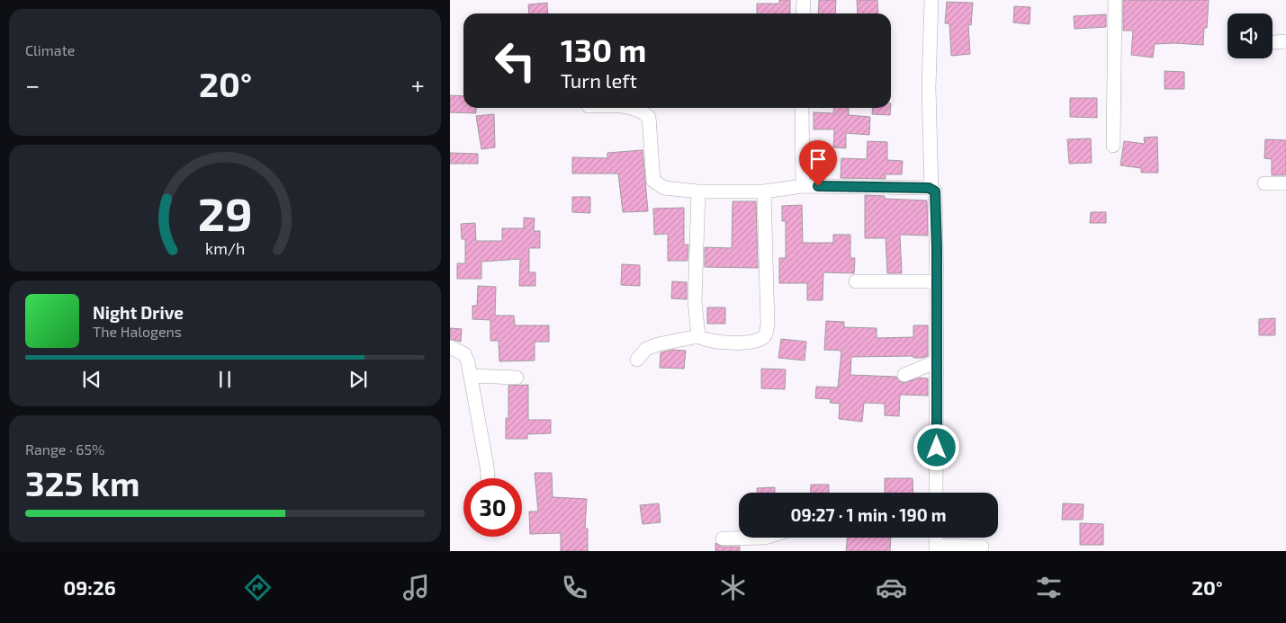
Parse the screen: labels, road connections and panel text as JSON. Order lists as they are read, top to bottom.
{
  "page": {
    "tile": [
      "Climate",
      ["Range · 65%", "325 km"]
    ],
    "turn": ["130 m", "Turn left"],
    "heat": ["−", "20°", "+"],
    "song": ["Night Drive", "The Halogens"],
    "limit": "30",
    "trip": "09:27 · 1 min · 190 m",
    "tabs": ["09:26", "20°"],
    "gauge": ["29", "km/h"]
  }
}
